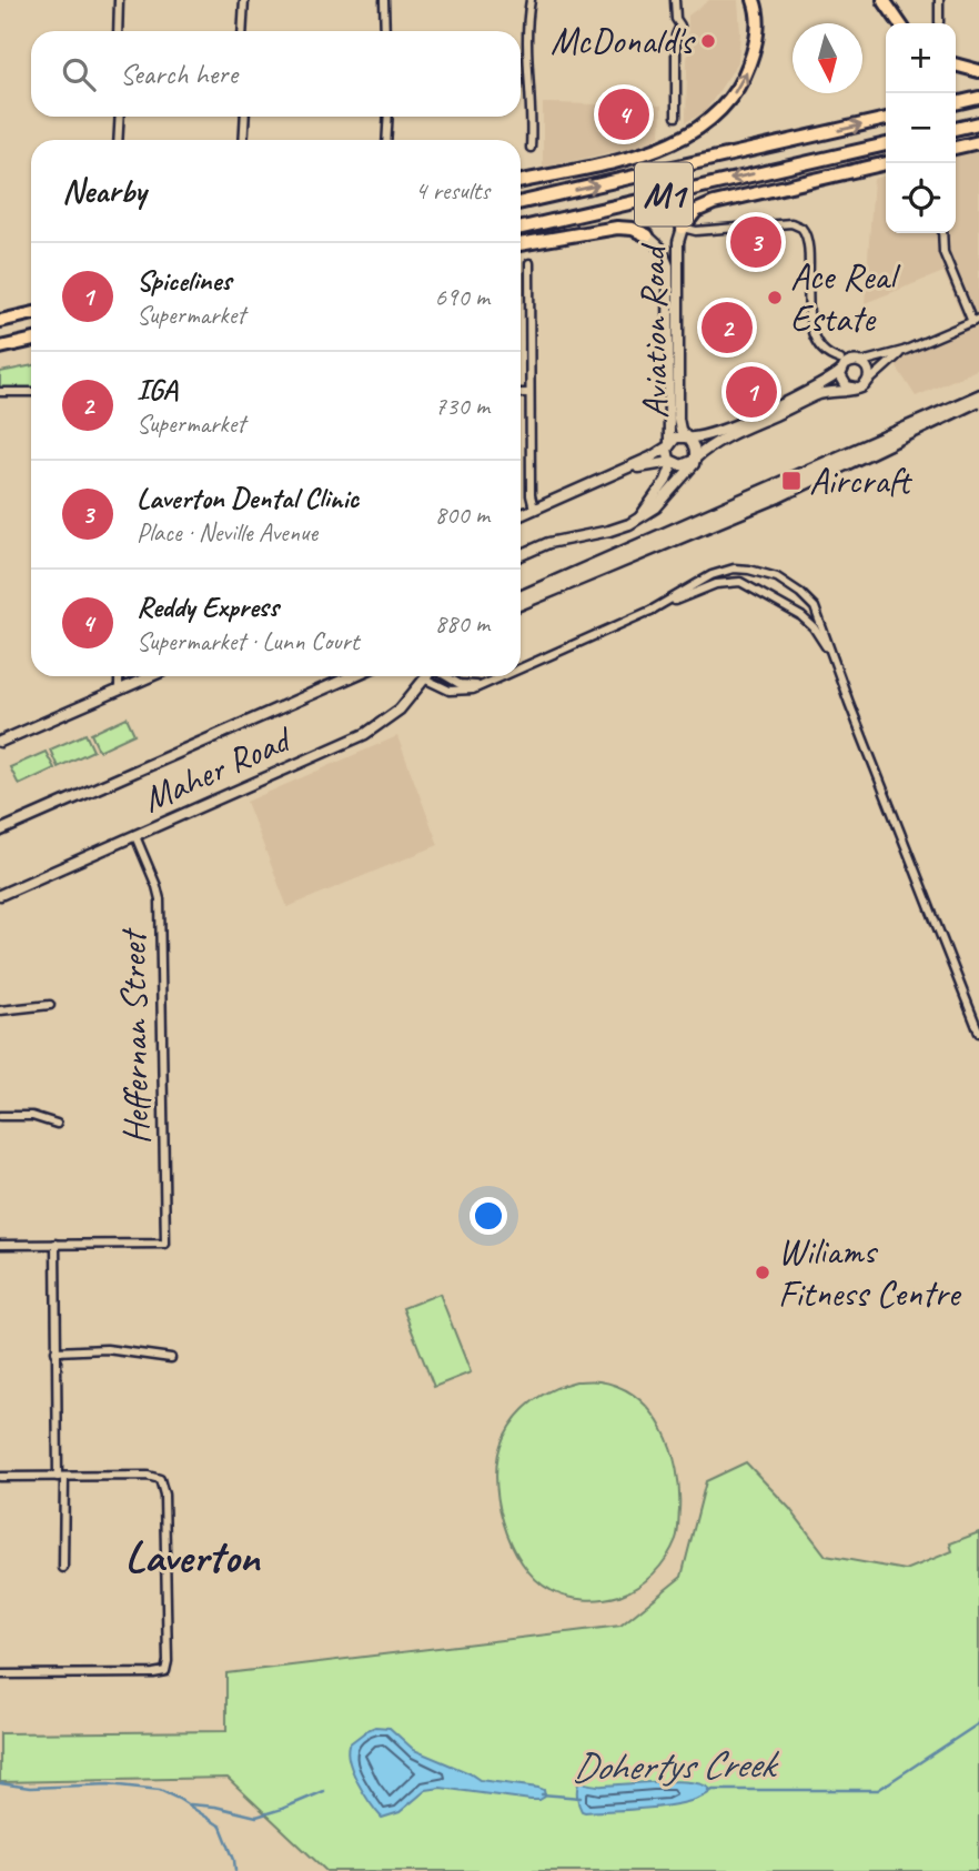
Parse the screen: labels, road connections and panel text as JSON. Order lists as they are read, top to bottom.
{
  "streets": {
    "highway": ["M1"],
    "street": ["Aviation Road", "Maher Road", "Heffernan Street"]
  },
  "crossings": [
    ["Maher Road", "Heffernan Street"]
  ],
  "districts": ["Laverton"],
  "water": ["Dohertys Creek"],
  "places": {
    "other": ["McDonald's", "Ace Real Estate", "Wiliams Fitness Centre"],
    "transit": ["Aircraft"]
  },
  "north": "bottom",
  "page": {
    "map_buttons": ["+", "−"],
    "search": "Search here",
    "pins": [
      "4",
      "3",
      "2",
      "1"
    ],
    "heading": ["Nearby", "4 results"],
    "list": [
      {
        "mark": "1",
        "name": "Spicelines",
        "note": "Supermarket",
        "value": "690 m"
      },
      {
        "mark": "2",
        "name": "IGA",
        "note": "Supermarket",
        "value": "730 m"
      },
      {
        "mark": "3",
        "name": "Laverton Dental Clinic",
        "note": "Place · Neville Avenue",
        "value": "800 m"
      },
      {
        "mark": "4",
        "name": "Reddy Express",
        "note": "Supermarket · Lunn Court",
        "value": "880 m"
      }
    ]
  }
}
